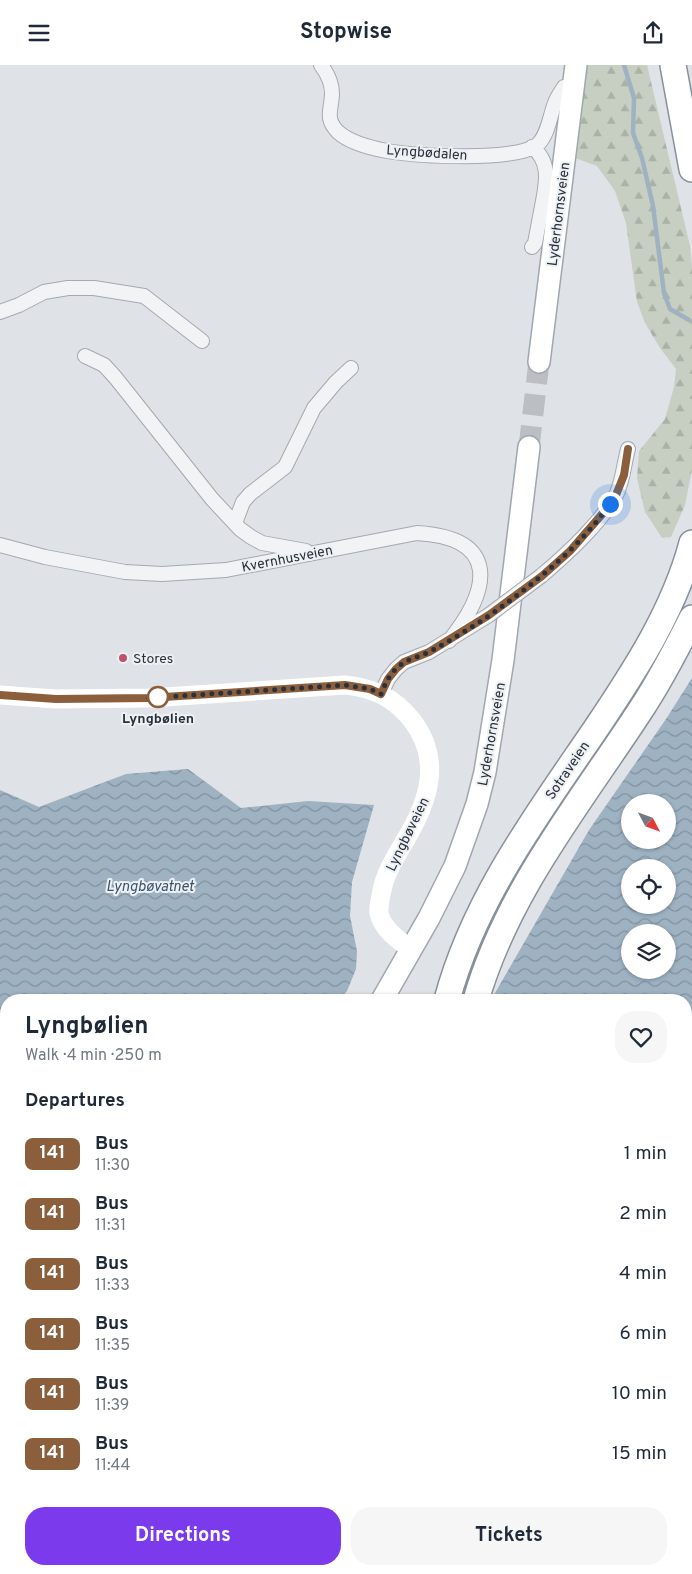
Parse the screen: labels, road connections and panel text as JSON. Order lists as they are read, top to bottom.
{
  "streets": {
    "highway": ["Sotraveien"],
    "main road": ["Lyderhornsveien"],
    "street": ["Lyngbødalen", "Kvernhusveien", "Lyngbøveien"]
  },
  "crossings": [
    ["Lyderhornsveien", "Lyngbøveien"]
  ],
  "water": ["Lyngbøvatnet"],
  "places": ["Stores", "Lyngbølien"],
  "lines": ["bus line 141"],
  "north": "bottom right",
  "page": {
    "header": "Stopwise",
    "heading": [
      ["Lyngbølien", "Walk · 4 min · 250 m"],
      "Departures"
    ],
    "list": [
      {
        "mark": "141",
        "name": "Bus",
        "note": "11:30",
        "value": "1 min"
      },
      {
        "mark": "141",
        "name": "Bus",
        "note": "11:31",
        "value": "2 min"
      },
      {
        "mark": "141",
        "name": "Bus",
        "note": "11:33",
        "value": "4 min"
      },
      {
        "mark": "141",
        "name": "Bus",
        "note": "11:35",
        "value": "6 min"
      },
      {
        "mark": "141",
        "name": "Bus",
        "note": "11:39",
        "value": "10 min"
      },
      {
        "mark": "141",
        "name": "Bus",
        "note": "11:44",
        "value": "15 min"
      }
    ],
    "buttons": ["Directions", "Tickets"]
  }
}
